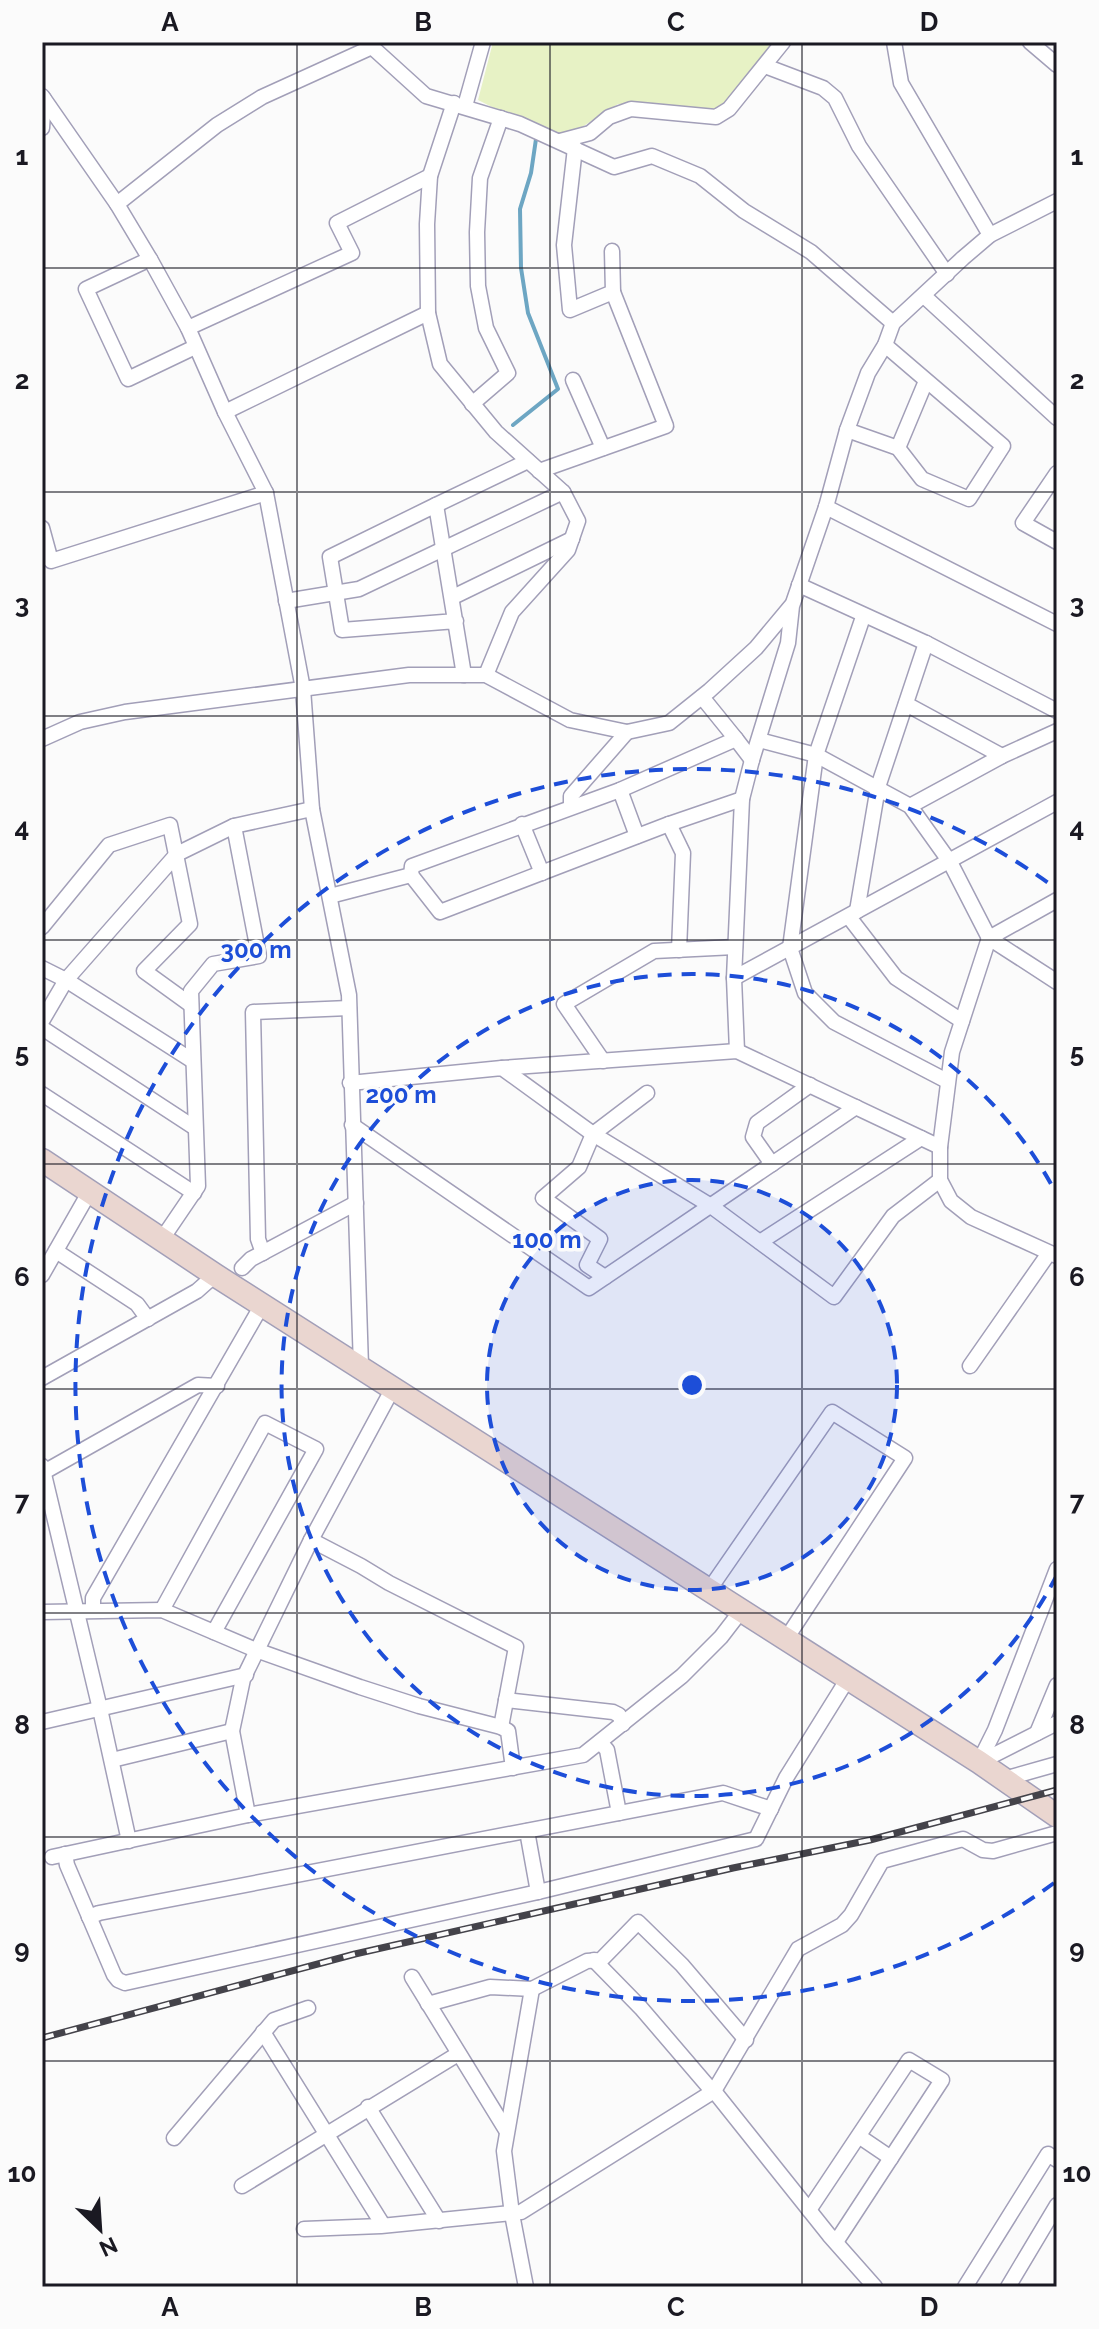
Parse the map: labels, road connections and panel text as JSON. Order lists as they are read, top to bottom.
{
  "north": "bottom right",
  "grid": {
    "columns": [
      "A",
      "B",
      "C",
      "D"
    ],
    "rows": [
      "1",
      "2",
      "3",
      "4",
      "5",
      "6",
      "7",
      "8",
      "9",
      "10"
    ]
  },
  "rings": ["300 m", "200 m", "100 m"]
}
